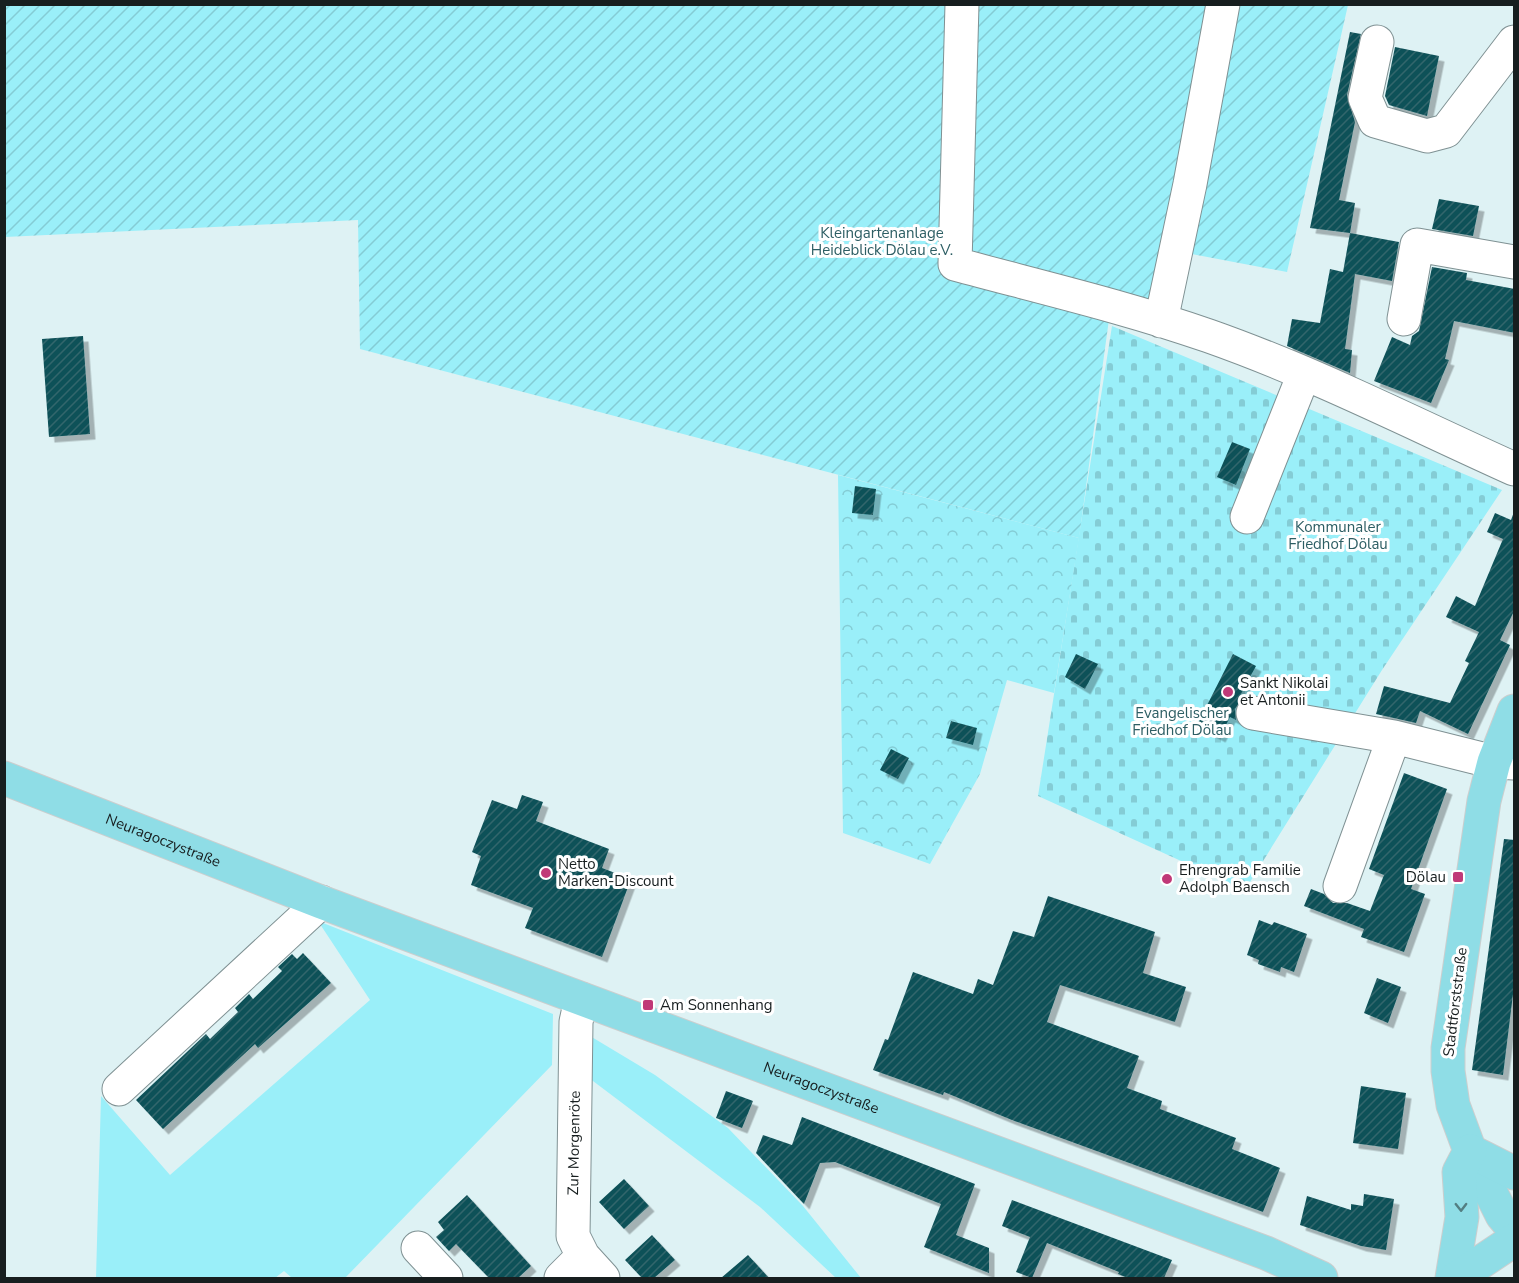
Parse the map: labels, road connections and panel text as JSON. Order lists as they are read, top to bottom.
{
  "streets": {
    "main road": ["Neuragoczystraße", "Stadtforststraße"],
    "street": ["Zur Morgenröte"]
  },
  "crossings": [
    ["Neuragoczystraße", "Zur Morgenröte"]
  ],
  "parks": ["Kleingartenanlage Heideblick Dölau e.V.", "Kommunaler Friedhof Dölau", "Evangelischer Friedhof Dölau"],
  "places": {
    "other": ["Sankt Nikolai et Antonii", "Netto Marken-Discount", "Ehrengrab Familie Adolph Baensch"],
    "transit": ["Dölau", "Am Sonnenhang"]
  }
}
